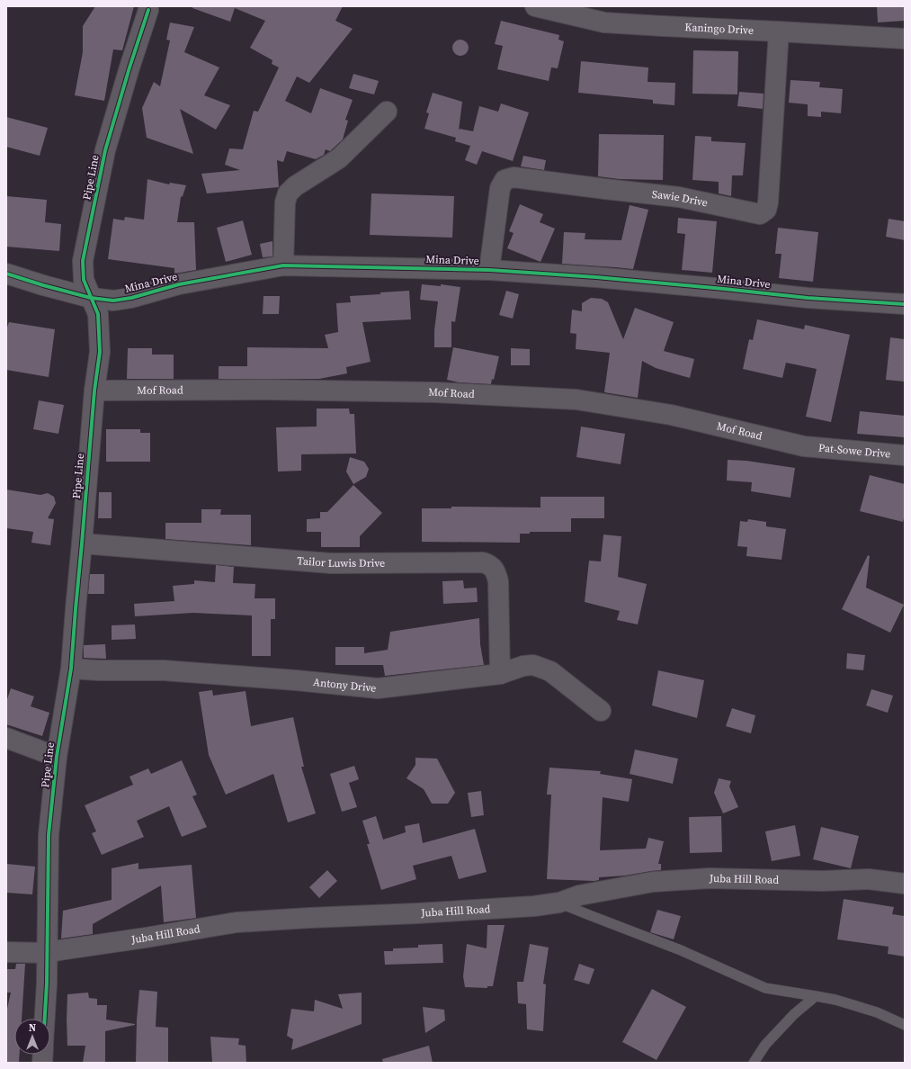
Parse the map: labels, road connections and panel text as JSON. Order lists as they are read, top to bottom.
{
  "streets": {
    "street": [
      "Kaningo Drive",
      "Pipe Line",
      "Sawie Drive",
      "Mina Drive",
      "Mof Road",
      "Pat-Sowe Drive",
      "Tailor Luwis Drive",
      "Antony Drive",
      "Juba Hill Road"
    ]
  },
  "crossings": [
    ["Kaningo Drive", "Sawie Drive"],
    ["Pipe Line", "Mina Drive"],
    ["Pipe Line", "Mof Road"],
    ["Pipe Line", "Tailor Luwis Drive"],
    ["Pipe Line", "Antony Drive"],
    ["Pipe Line", "Juba Hill Road"],
    ["Sawie Drive", "Mina Drive"],
    ["Mof Road", "Pat-Sowe Drive"],
    ["Tailor Luwis Drive", "Antony Drive"]
  ],
  "north": "top"
}
